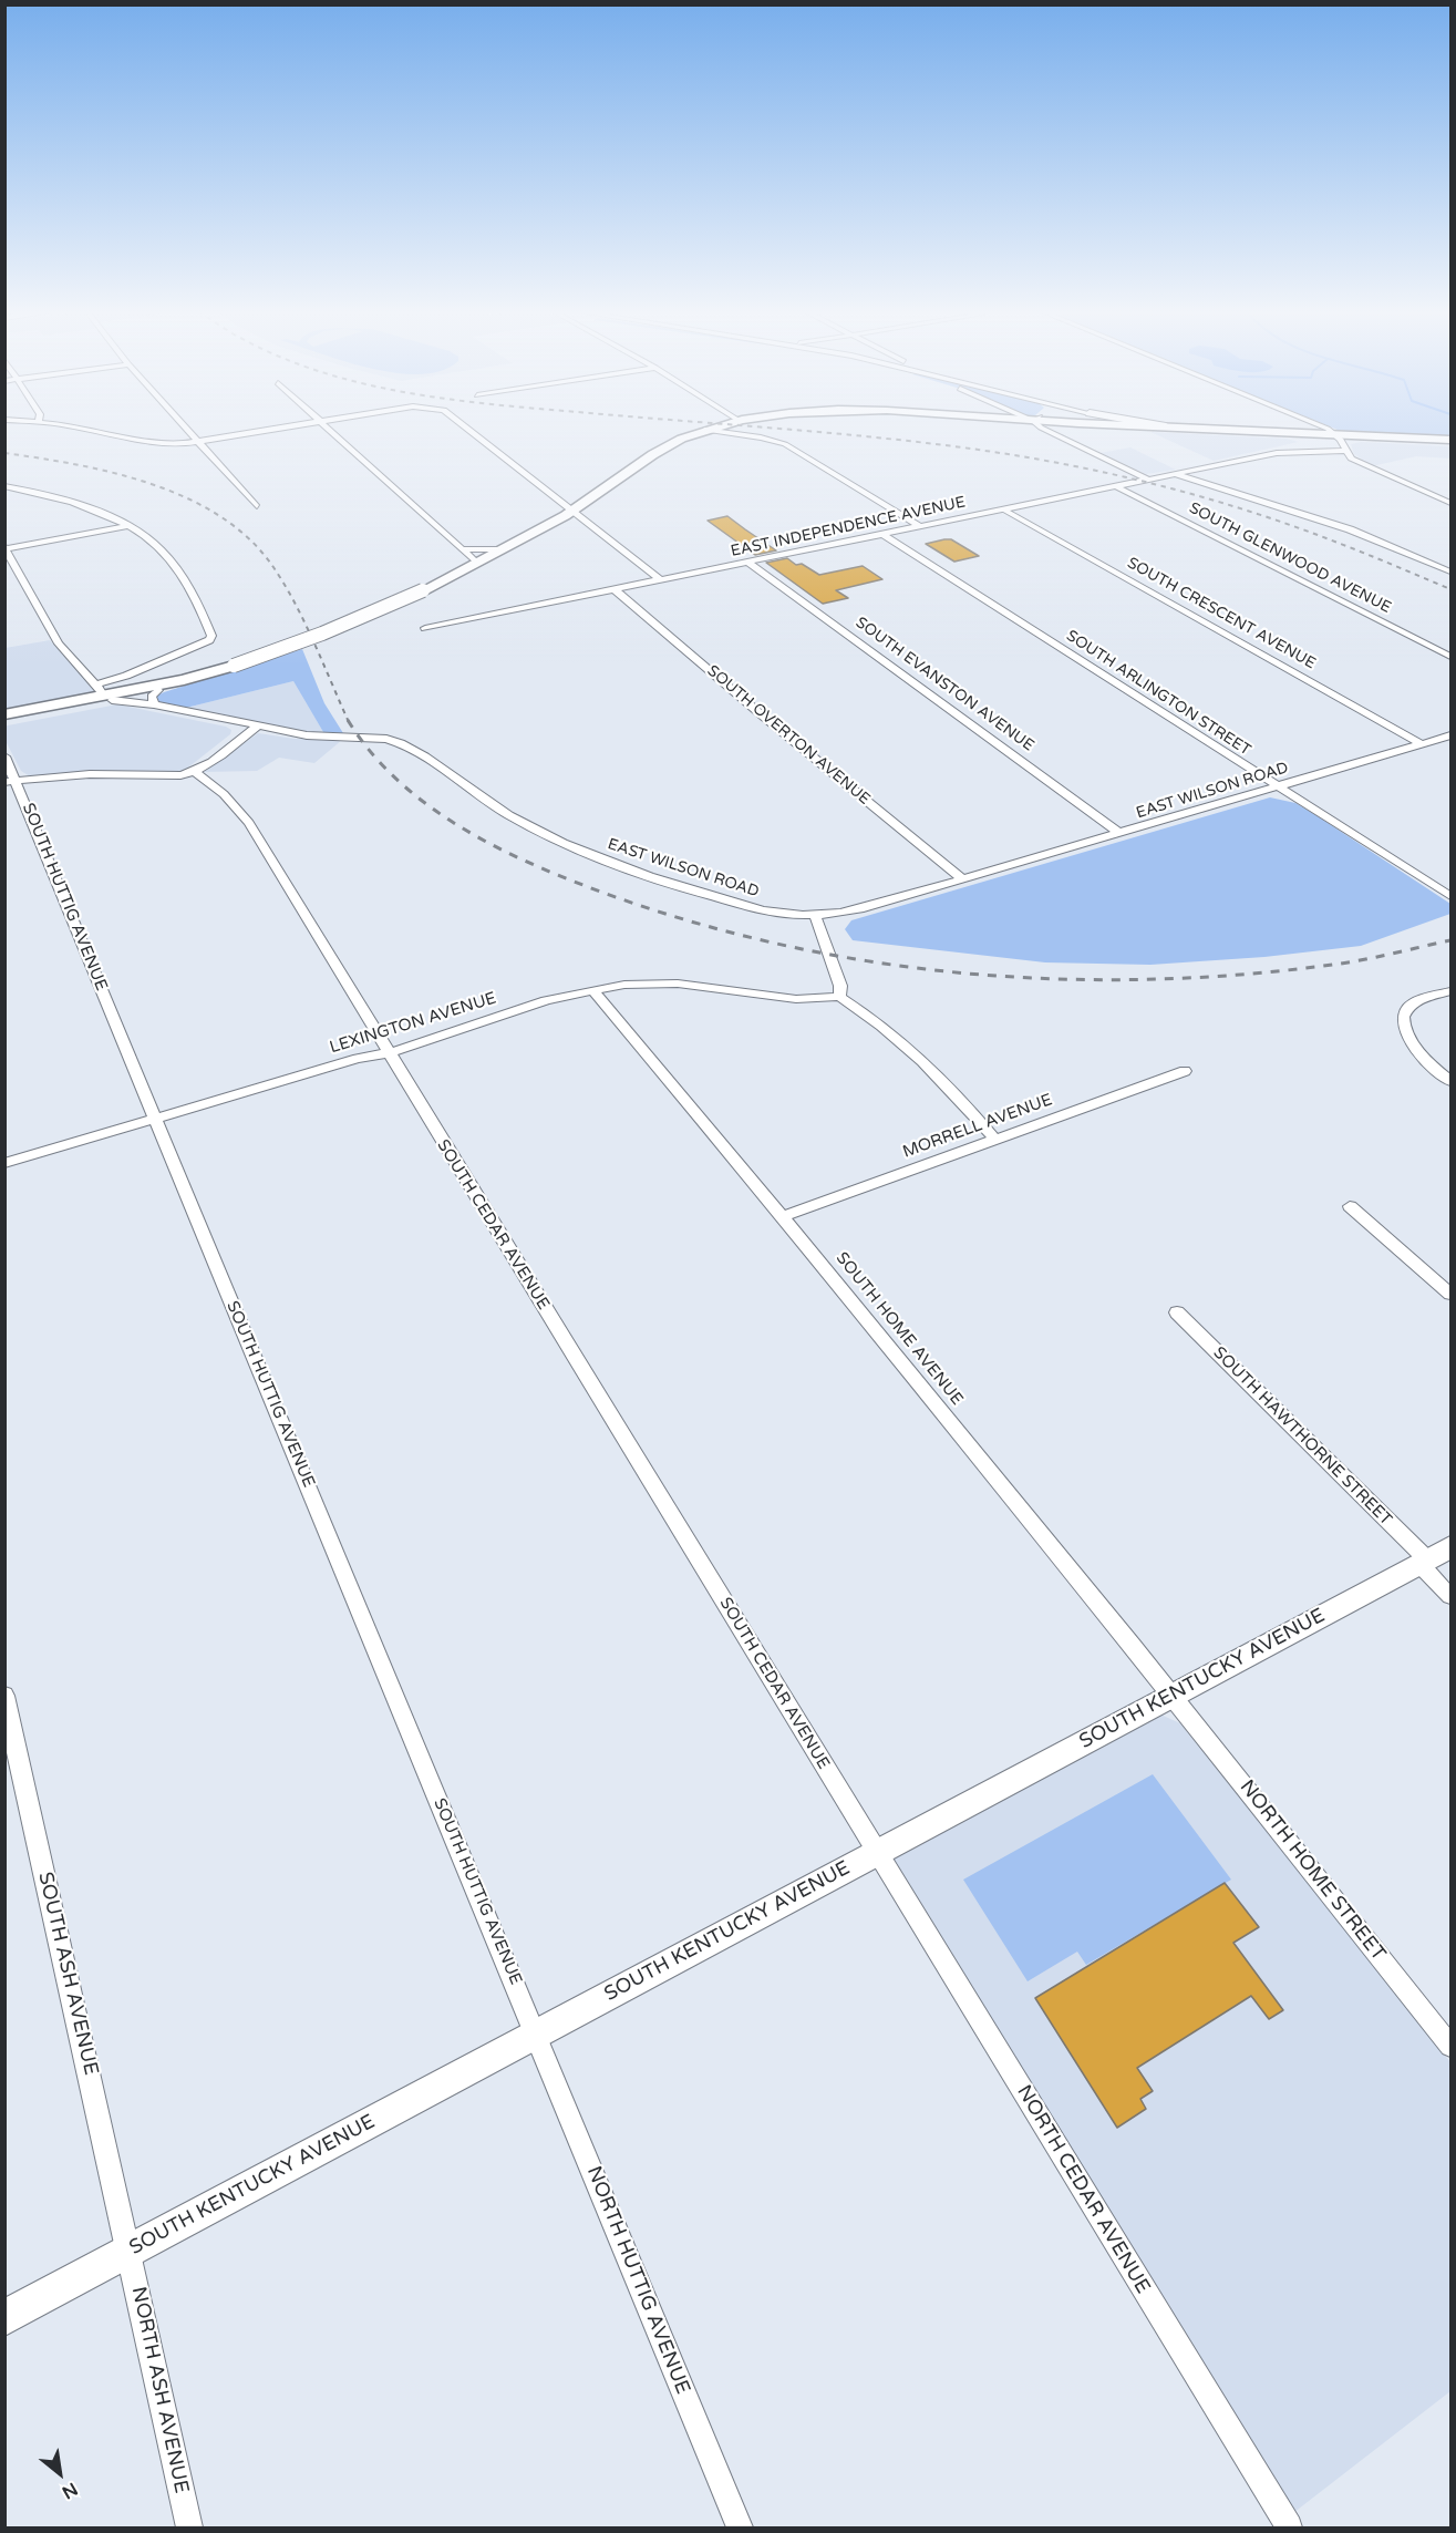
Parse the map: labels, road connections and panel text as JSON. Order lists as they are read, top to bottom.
{
  "streets": {
    "street": [
      "EAST INDEPENDENCE AVENUE",
      "SOUTH GLENWOOD AVENUE",
      "SOUTH CRESCENT AVENUE",
      "SOUTH EVANSTON AVENUE",
      "SOUTH ARLINGTON STREET",
      "SOUTH OVERTON AVENUE",
      "EAST WILSON ROAD",
      "SOUTH HUTTIG AVENUE",
      "LEXINGTON AVENUE",
      "MORRELL AVENUE",
      "SOUTH CEDAR AVENUE",
      "SOUTH HOME AVENUE",
      "SOUTH HAWTHORNE STREET",
      "SOUTH KENTUCKY AVENUE",
      "NORTH HOME STREET",
      "SOUTH ASH AVENUE",
      "NORTH CEDAR AVENUE",
      "NORTH HUTTIG AVENUE",
      "NORTH ASH AVENUE"
    ]
  },
  "crossings": [
    ["EAST INDEPENDENCE AVENUE", "SOUTH GLENWOOD AVENUE"],
    ["EAST INDEPENDENCE AVENUE", "SOUTH CRESCENT AVENUE"],
    ["EAST INDEPENDENCE AVENUE", "SOUTH EVANSTON AVENUE"],
    ["EAST INDEPENDENCE AVENUE", "SOUTH ARLINGTON STREET"],
    ["EAST INDEPENDENCE AVENUE", "SOUTH OVERTON AVENUE"],
    ["SOUTH CRESCENT AVENUE", "EAST WILSON ROAD"],
    ["SOUTH EVANSTON AVENUE", "EAST WILSON ROAD"],
    ["SOUTH ARLINGTON STREET", "EAST WILSON ROAD"],
    ["SOUTH OVERTON AVENUE", "EAST WILSON ROAD"],
    ["SOUTH HUTTIG AVENUE", "LEXINGTON AVENUE"],
    ["SOUTH HUTTIG AVENUE", "SOUTH KENTUCKY AVENUE"],
    ["SOUTH HUTTIG AVENUE", "NORTH HUTTIG AVENUE"],
    ["LEXINGTON AVENUE", "SOUTH CEDAR AVENUE"],
    ["LEXINGTON AVENUE", "SOUTH HOME AVENUE"],
    ["MORRELL AVENUE", "SOUTH HOME AVENUE"],
    ["SOUTH CEDAR AVENUE", "SOUTH KENTUCKY AVENUE"],
    ["SOUTH CEDAR AVENUE", "NORTH CEDAR AVENUE"],
    ["SOUTH HOME AVENUE", "SOUTH KENTUCKY AVENUE"],
    ["SOUTH HOME AVENUE", "NORTH HOME STREET"],
    ["SOUTH HAWTHORNE STREET", "SOUTH KENTUCKY AVENUE"],
    ["SOUTH KENTUCKY AVENUE", "NORTH HOME STREET"],
    ["SOUTH KENTUCKY AVENUE", "SOUTH ASH AVENUE"],
    ["SOUTH KENTUCKY AVENUE", "NORTH CEDAR AVENUE"],
    ["SOUTH KENTUCKY AVENUE", "NORTH HUTTIG AVENUE"],
    ["SOUTH KENTUCKY AVENUE", "NORTH ASH AVENUE"],
    ["SOUTH ASH AVENUE", "NORTH ASH AVENUE"]
  ],
  "north": "bottom right"
}
